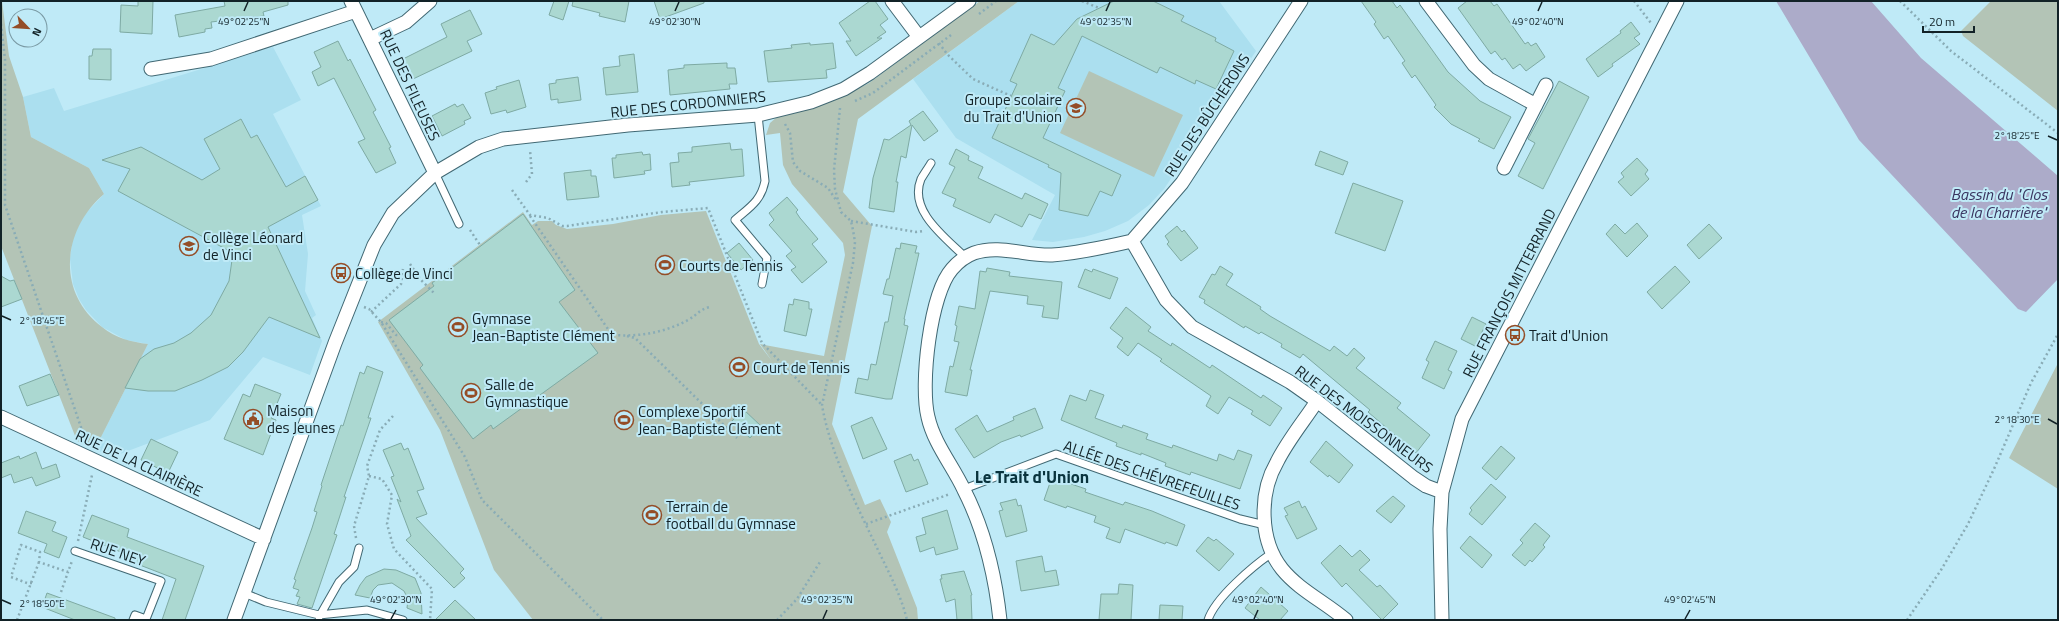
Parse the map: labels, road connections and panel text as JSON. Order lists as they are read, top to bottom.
{
  "streets": {
    "street": [
      "RUE DES FILEUSES",
      "RUE DES CORDONNIERS",
      "RUE DES BÛCHERONS",
      "RUE FRANÇOIS MITTERRAND",
      "RUE DES MOISSONNEURS",
      "RUE DE LA CLAIRIÈRE"
    ],
    "lane": ["ALLÉE DES CHÉVREFEUILLES", "RUE NEY"]
  },
  "crossings": [
    ["RUE DES FILEUSES", "RUE DES CORDONNIERS"],
    ["RUE DES CORDONNIERS", "RUE DE LA CLAIRIÈRE"],
    ["RUE DES BÛCHERONS", "RUE DES MOISSONNEURS"],
    ["RUE FRANÇOIS MITTERRAND", "RUE DES MOISSONNEURS"]
  ],
  "districts": ["Le Trait d'Union"],
  "water": ["Bassin du \"Clos de la Charrière\""],
  "places": {
    "school or university": ["Groupe scolaire du Trait d'Union", "Collège Léonard de Vinci"],
    "sports": [
      "Courts de Tennis",
      "Gymnase Jean-Baptiste Clément",
      "Court de Tennis",
      "Salle de Gymnastique",
      "Complexe Sportif Jean-Baptiste Clément",
      "Terrain de football du Gymnase"
    ],
    "bus stop": ["Collège de Vinci", "Trait d'Union"],
    "public building": ["Maison des Jeunes"]
  },
  "scale_bar": "20 m",
  "north": "bottom right",
  "coordinates": [
    "49°02'25\"N",
    "49°02'30\"N",
    "49°02'35\"N",
    "49°02'40\"N",
    "2°18'25\"E",
    "2°18'45\"E",
    "2°18'30\"E",
    "49°02'45\"N",
    "2°18'50\"E"
  ]
}
